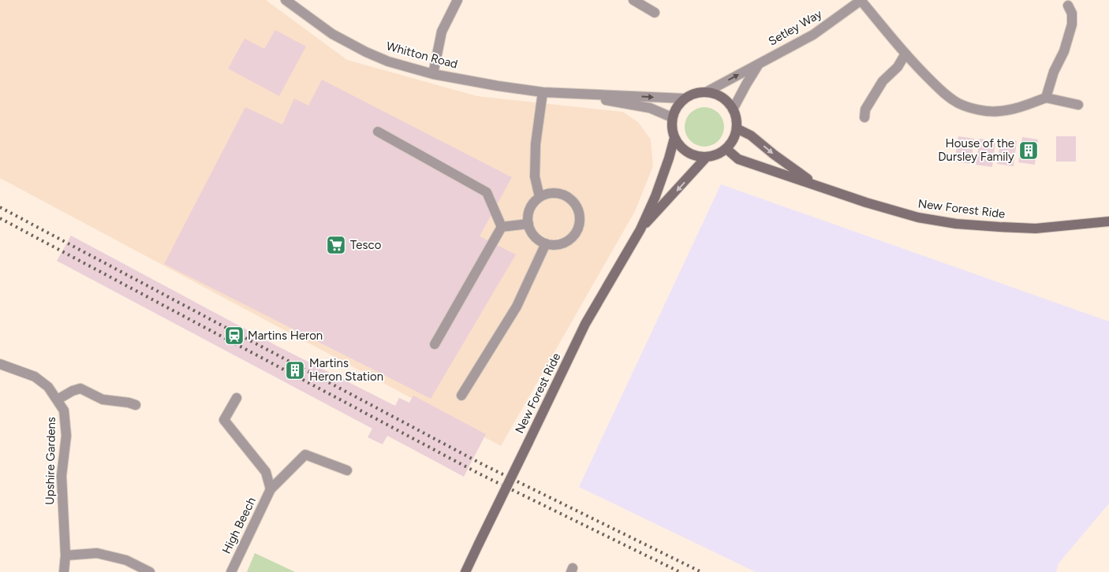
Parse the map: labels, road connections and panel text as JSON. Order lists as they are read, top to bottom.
{
  "streets": {
    "main road": ["New Forest Ride"],
    "street": [
      "Setley Way",
      "Whitton Road",
      "Upshire Gardens",
      "High Beech"
    ]
  },
  "crossings": [
    ["Setley Way", "Whitton Road"],
    ["Setley Way", "New Forest Ride"],
    ["Whitton Road", "New Forest Ride"]
  ],
  "places": {
    "building": ["House of the Dursley Family", "Martins Heron Station"],
    "supermarket": ["Tesco"],
    "station": ["Martins Heron"]
  }
}
